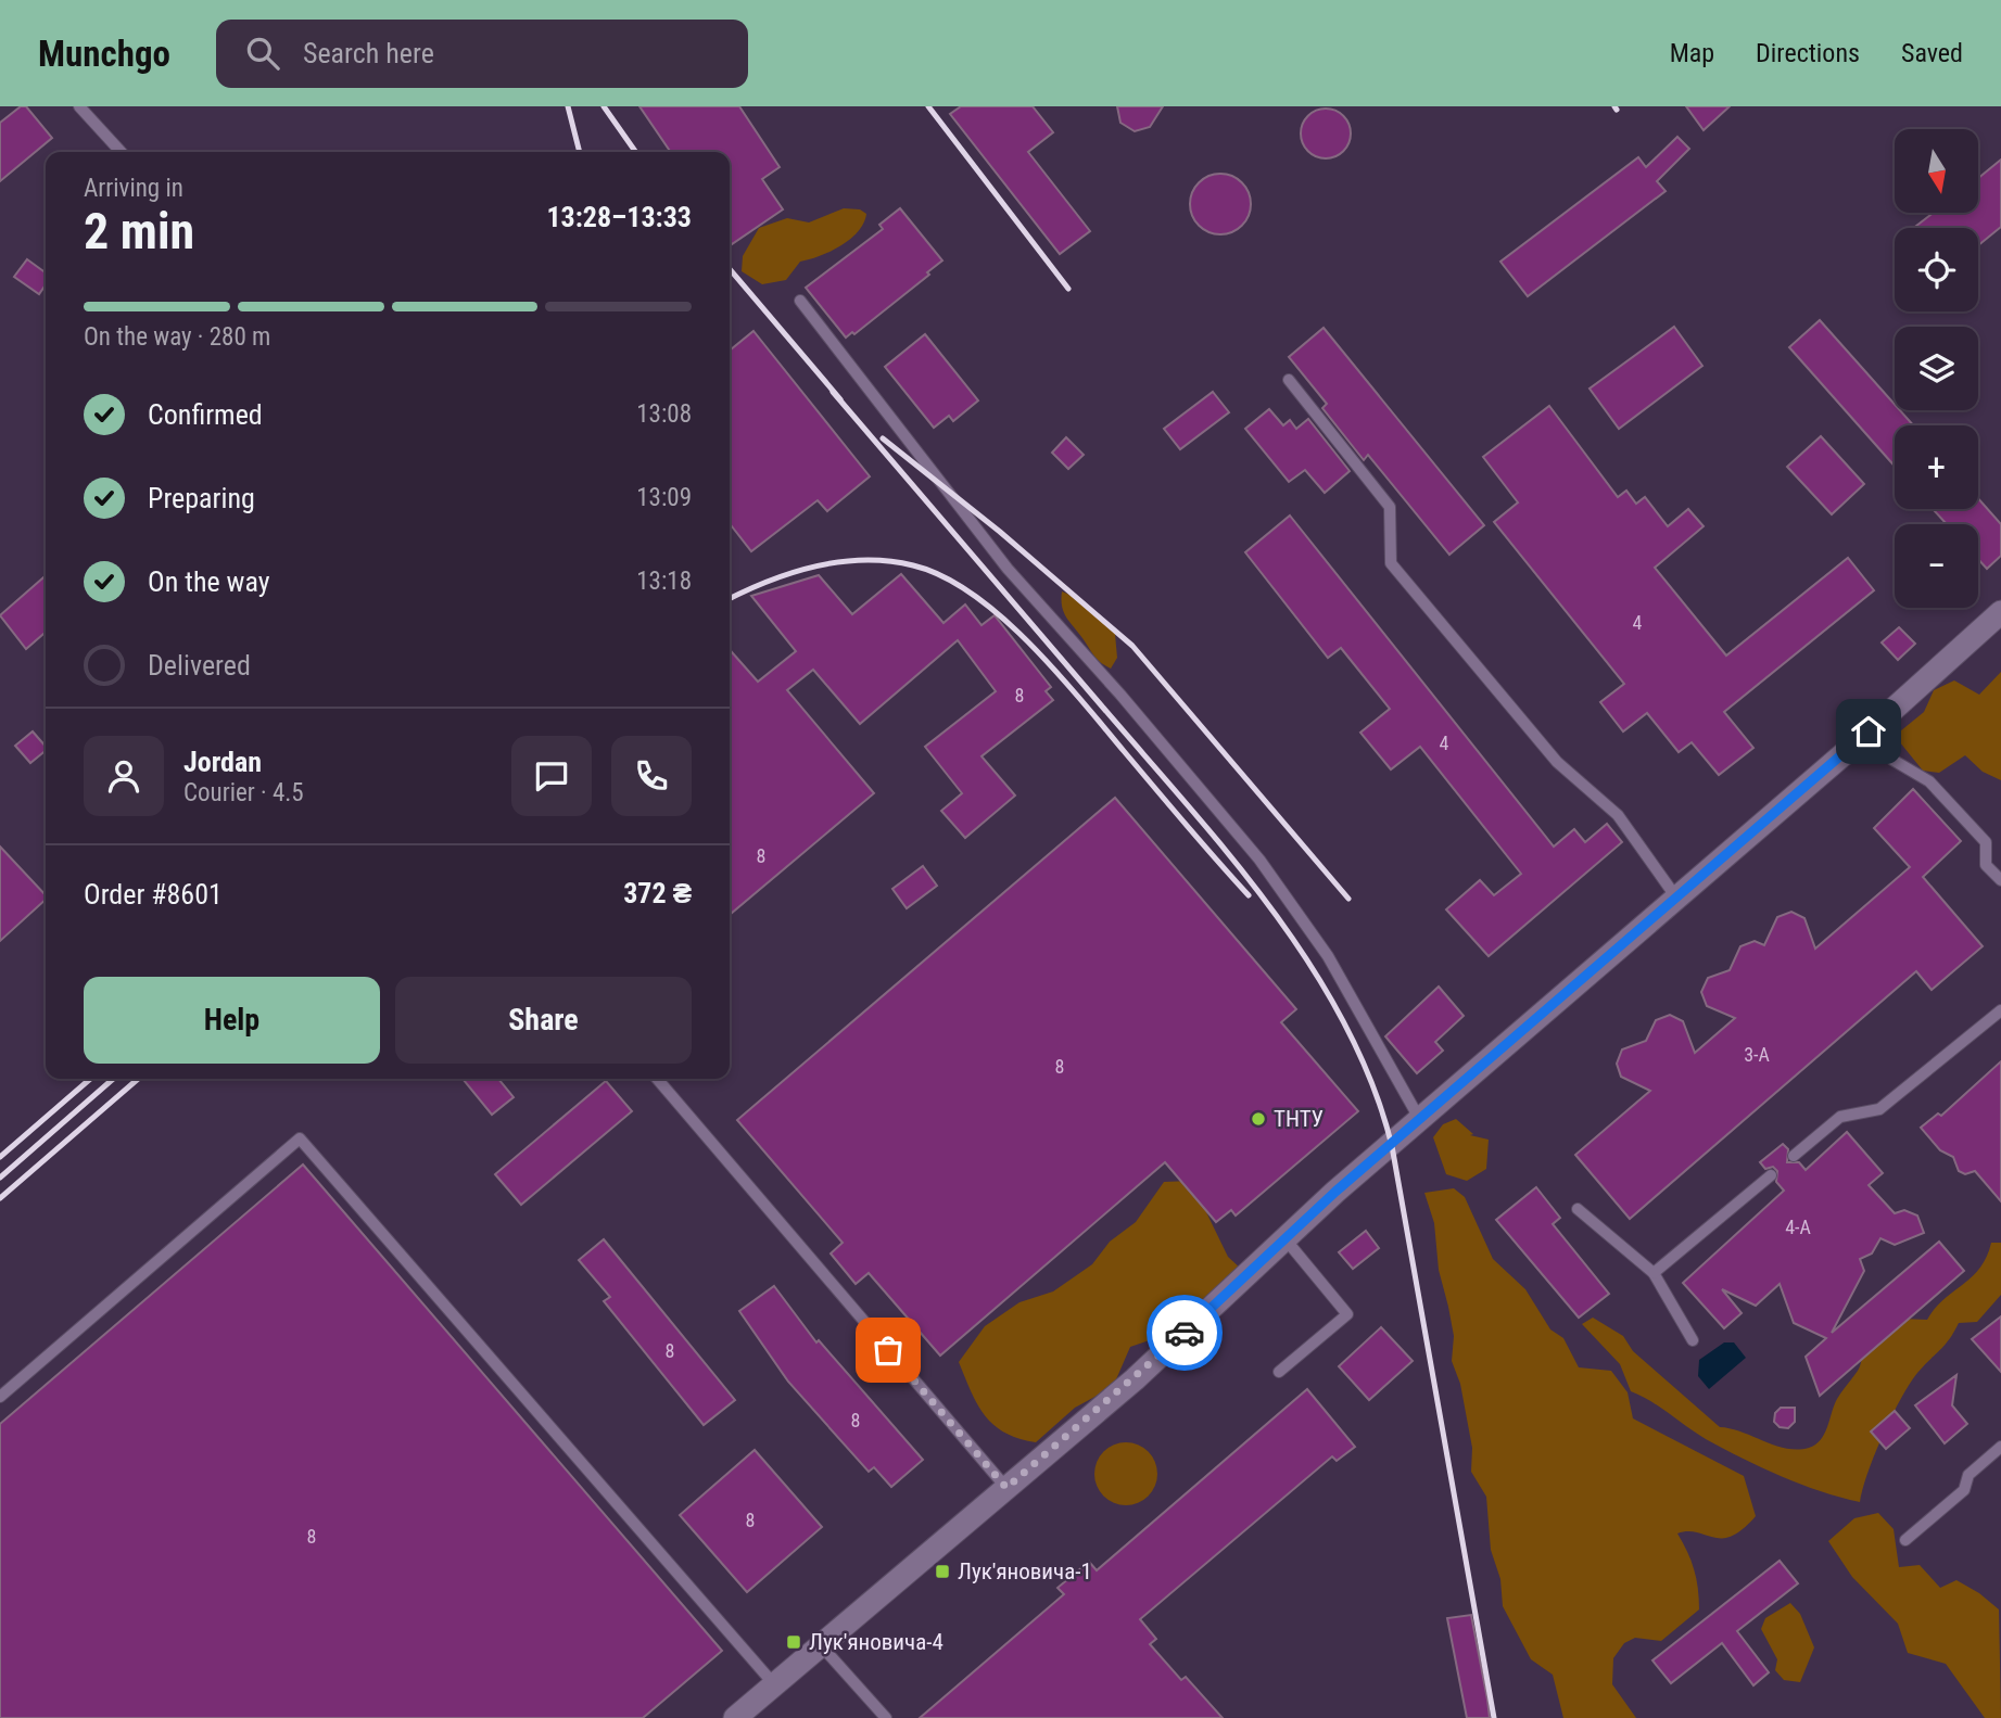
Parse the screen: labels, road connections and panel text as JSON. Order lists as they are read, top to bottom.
{
  "places": {
    "other": ["ТНТУ"],
    "transit": ["Лук'яновича-1", "Лук'яновича-4"]
  },
  "house_numbers": [
    "4",
    "8",
    "4",
    "8",
    "3-А",
    "8",
    "4-А",
    "8",
    "8",
    "8",
    "8"
  ],
  "north": "bottom",
  "page": {
    "header": "Munchgo",
    "search": "Search here",
    "nav": ["Map", "Directions", "Saved"],
    "map_buttons": ["+", "−"],
    "heading": ["2 min", "Arriving in", "13:28–13:33"],
    "panel": [
      "Jordan",
      "Courier · 4.5",
      "Order #8601",
      "372 ₴"
    ],
    "bar": "On the way · 280 m",
    "list": [
      ["Confirmed", "13:08"],
      ["Preparing", "13:09"],
      ["On the way", "13:18"],
      "Delivered"
    ],
    "buttons": ["Help", "Share"]
  }
}
